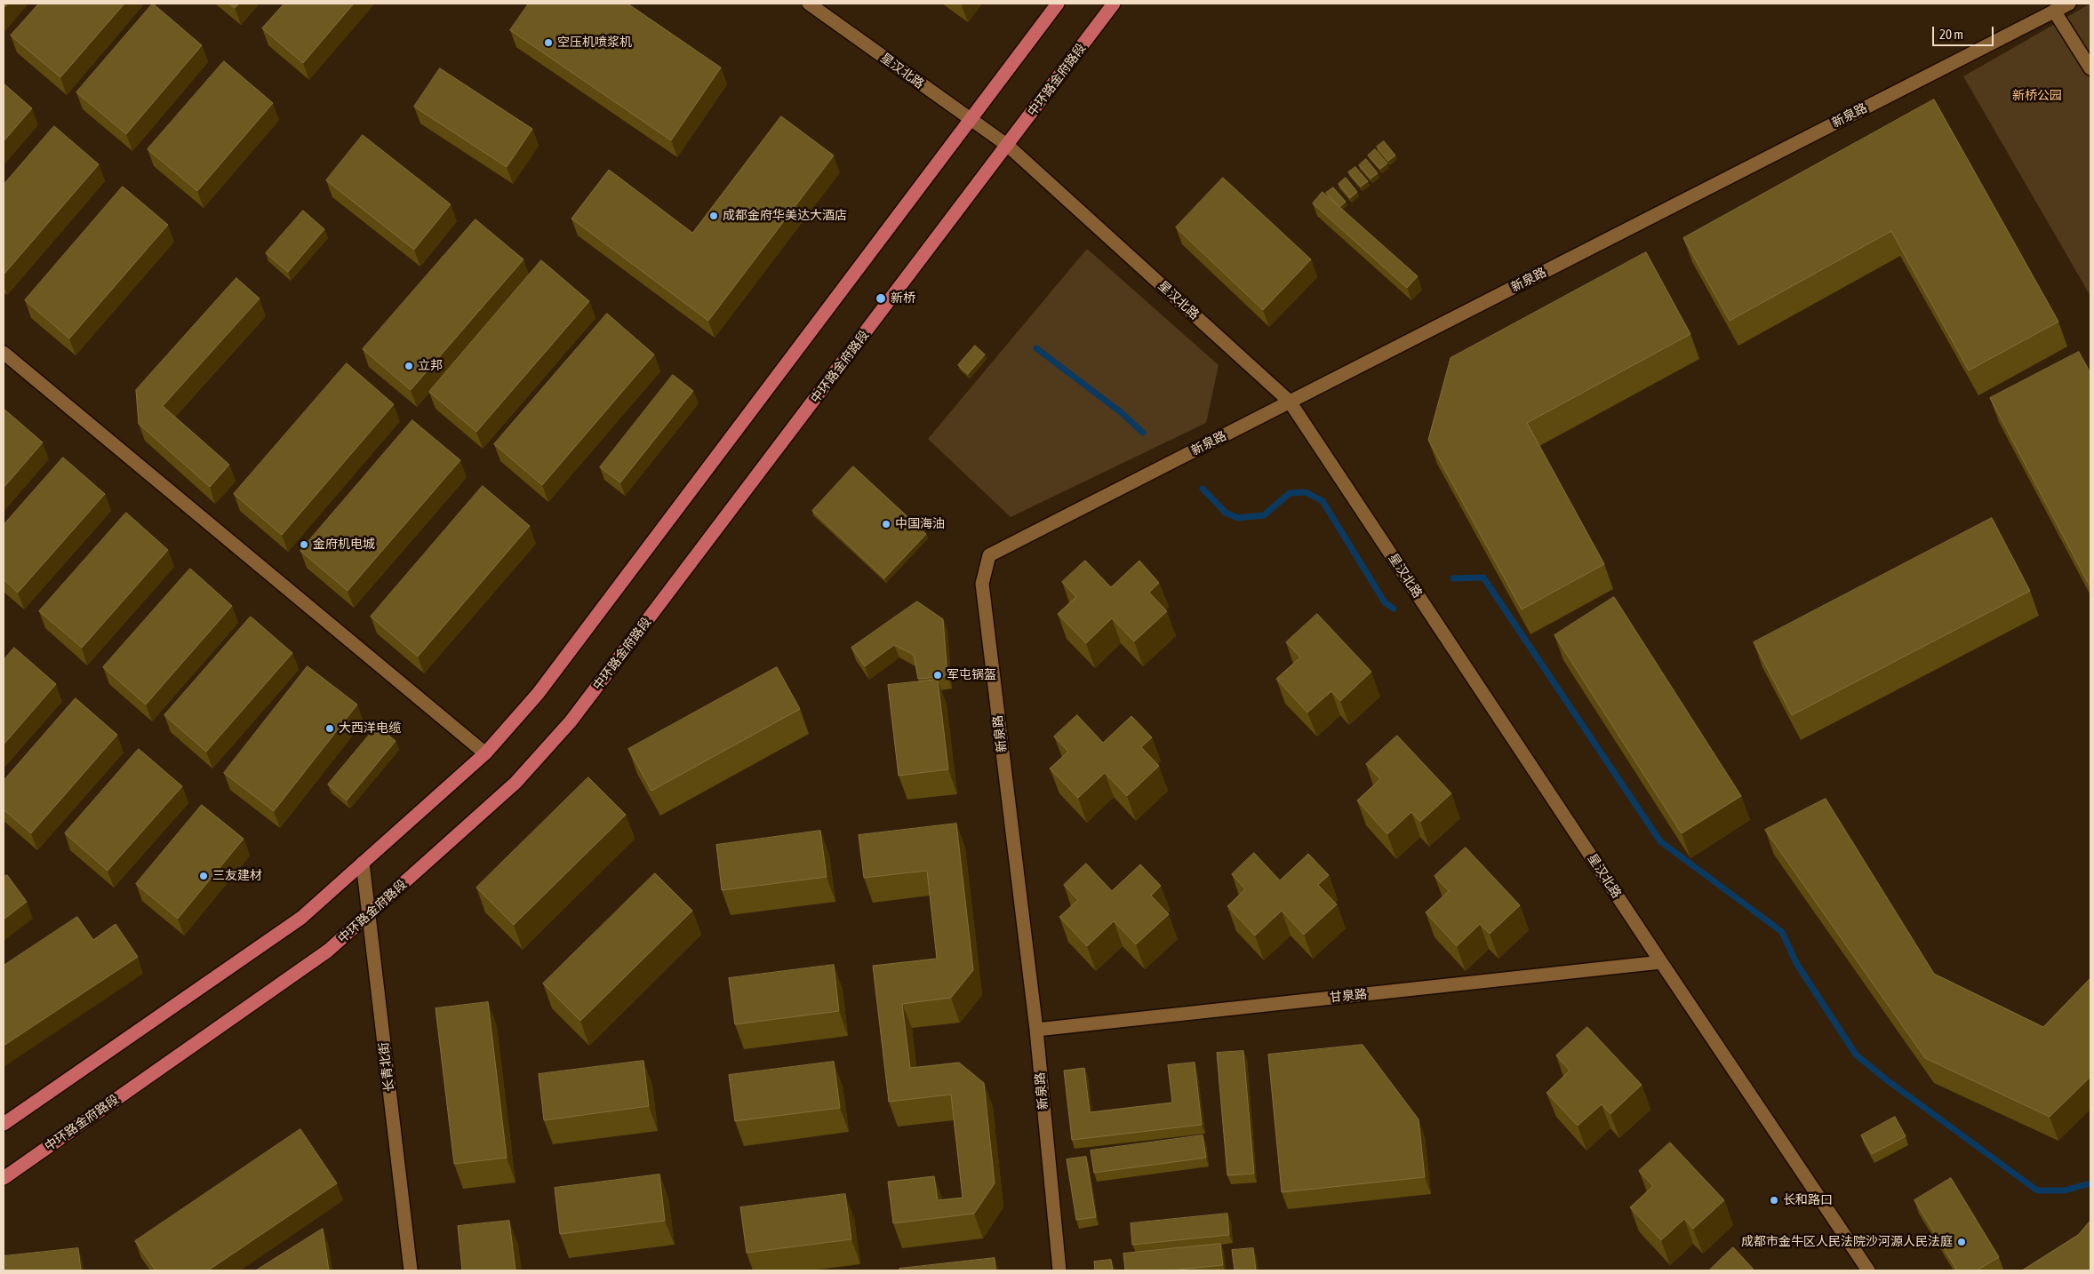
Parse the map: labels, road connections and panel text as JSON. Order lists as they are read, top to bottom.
{
  "streets": {
    "main road": ["中环路金府路段"],
    "street": [
      "星汉北路",
      "新泉路",
      "甘泉路",
      "长青北街"
    ]
  },
  "crossings": [
    ["星汉北路", "中环路金府路段"],
    ["星汉北路", "新泉路"],
    ["星汉北路", "甘泉路"],
    ["中环路金府路段", "长青北街"],
    ["新泉路", "甘泉路"]
  ],
  "parks": ["新桥公园"],
  "places": [
    "空压机喷浆机",
    "成都金府华美达大酒店",
    "新桥",
    "立邦",
    "中国海油",
    "金府机电城",
    "军屯锅盔",
    "大西洋电缆",
    "三友建材",
    "长和路口",
    "成都市金牛区人民法院沙河源人民法庭"
  ],
  "scale_bar": "20 m"
}
